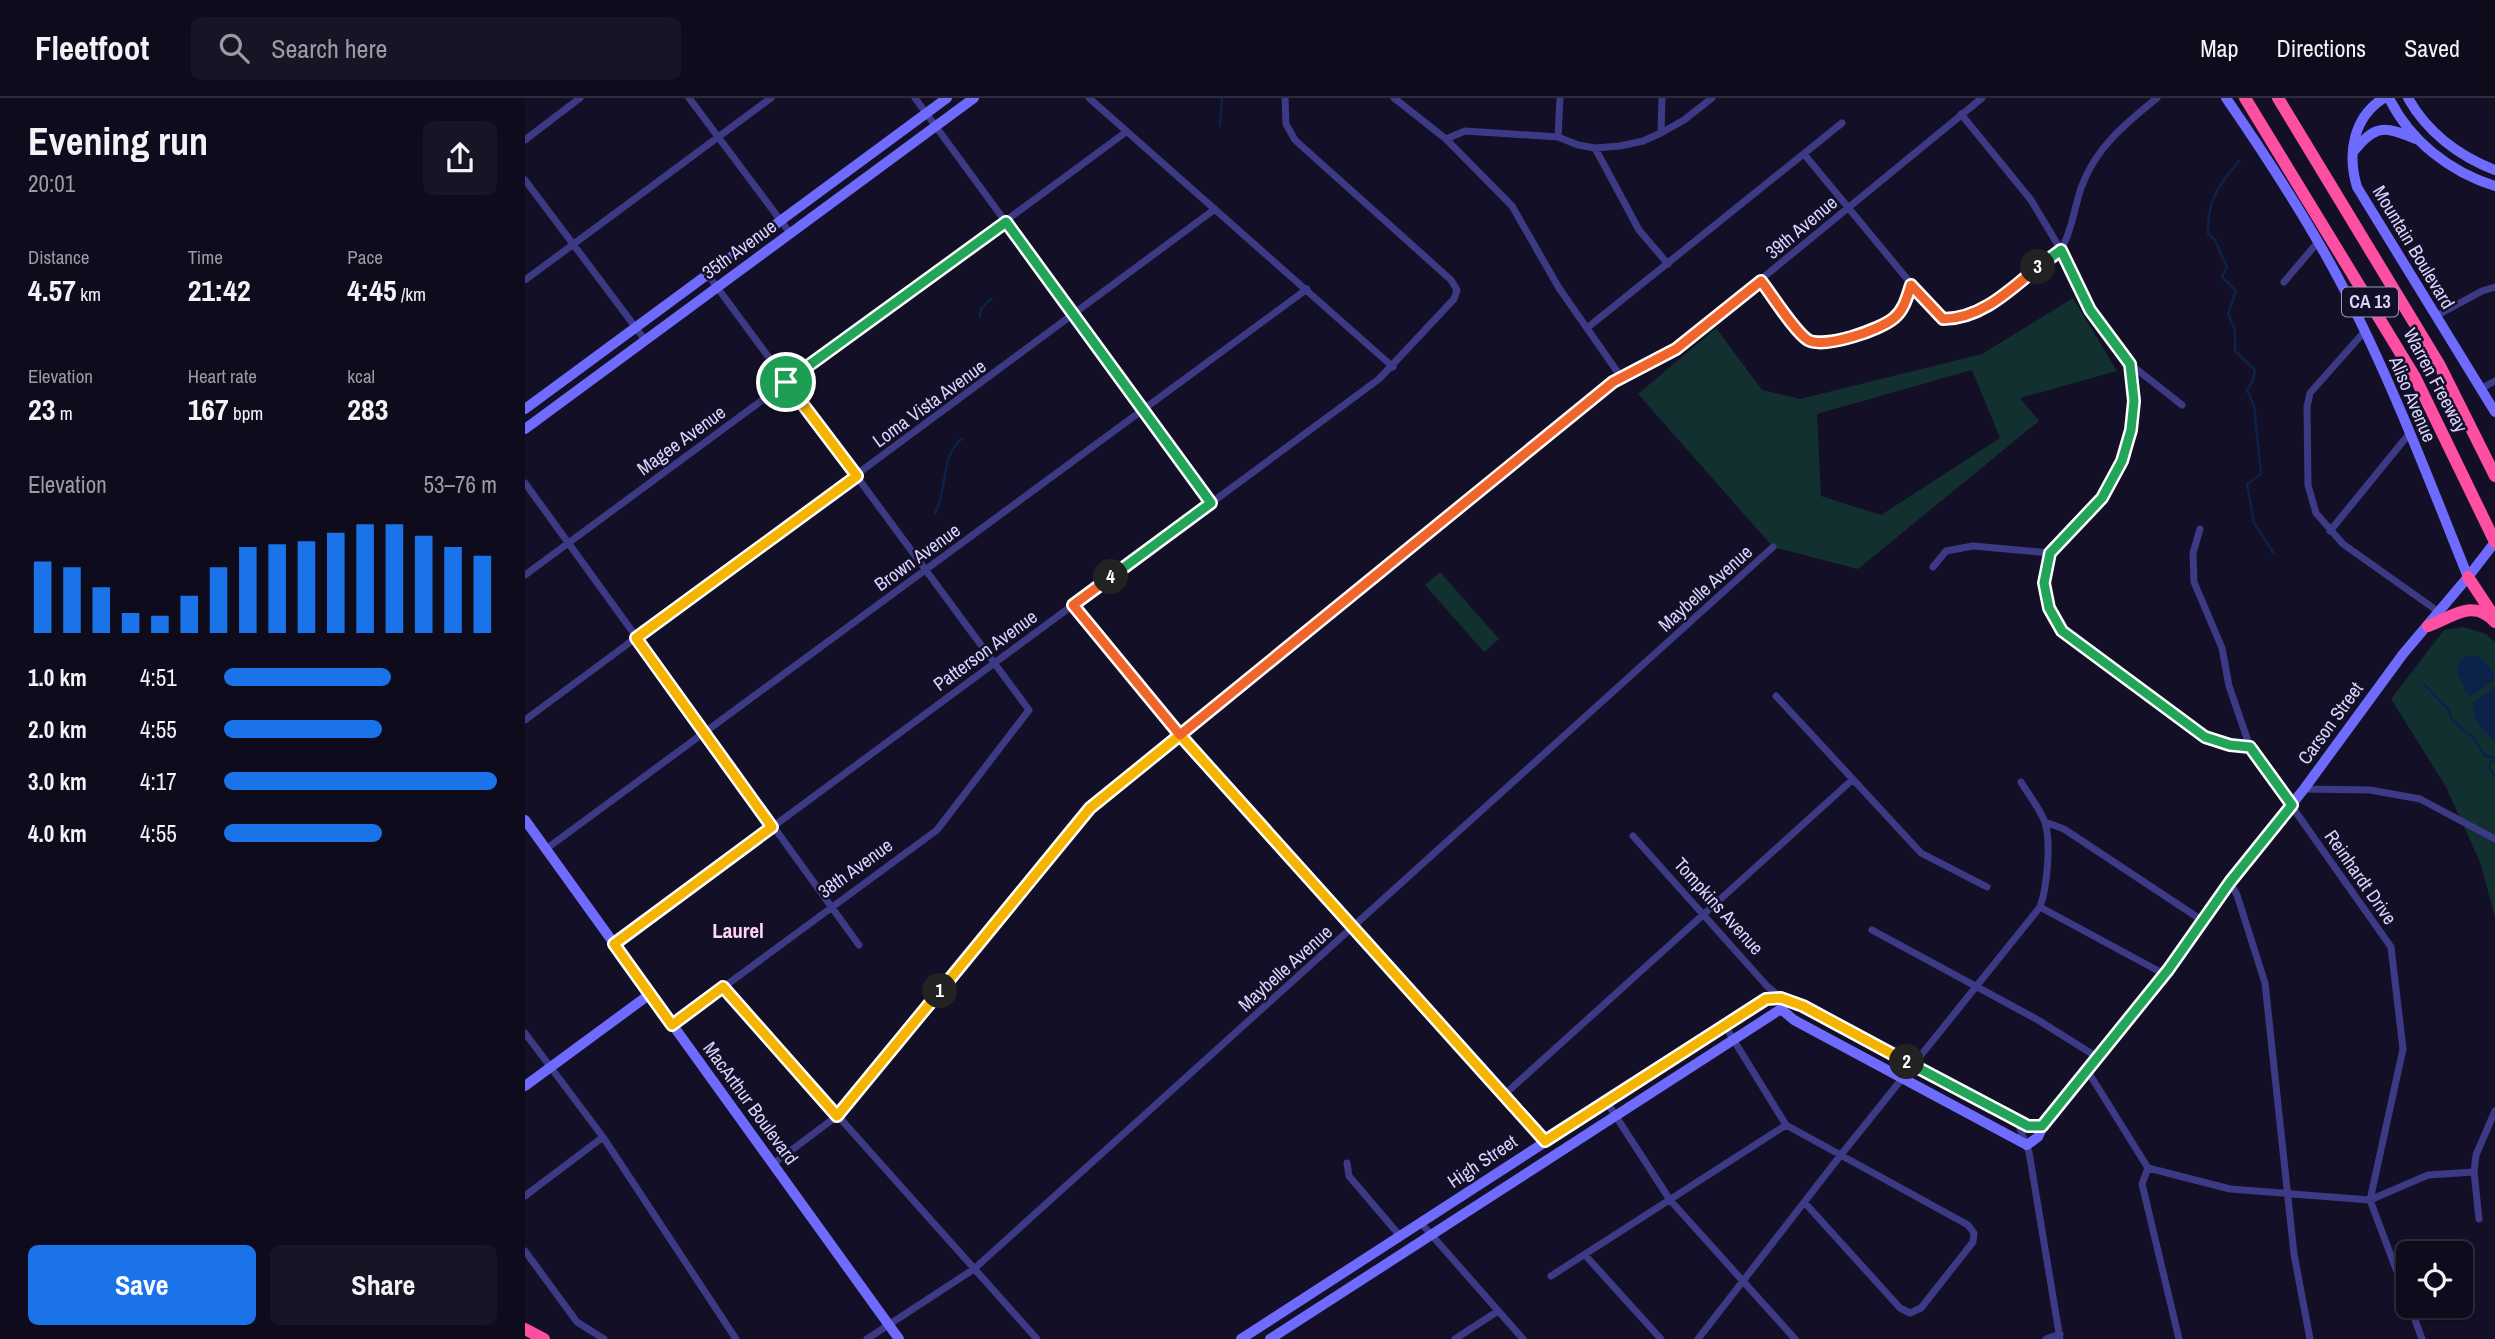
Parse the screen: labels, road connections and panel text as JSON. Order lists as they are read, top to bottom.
{
  "streets": {
    "highway": ["CA 13", "Warren Freeway"],
    "main road": [
      "Mountain Boulevard",
      "35th Avenue",
      "Aliso Avenue",
      "Carson Street",
      "Tompkins Avenue",
      "MacArthur Boulevard",
      "High Street"
    ],
    "street": [
      "39th Avenue",
      "Loma Vista Avenue",
      "Magee Avenue",
      "Brown Avenue",
      "Maybelle Avenue",
      "Patterson Avenue",
      "38th Avenue",
      "Reinhardt Drive"
    ]
  },
  "crossings": [
    ["39th Avenue", "MacArthur Boulevard"],
    ["Warren Freeway", "Carson Street"],
    ["Aliso Avenue", "Carson Street"],
    ["Brown Avenue", "MacArthur Boulevard"],
    ["Maybelle Avenue", "MacArthur Boulevard"],
    ["Patterson Avenue", "38th Avenue"],
    ["Patterson Avenue", "MacArthur Boulevard"],
    ["Carson Street", "Reinhardt Drive"],
    ["Carson Street", "Tompkins Avenue"],
    ["38th Avenue", "MacArthur Boulevard"],
    ["Tompkins Avenue", "High Street"]
  ],
  "districts": ["Laurel"],
  "page": {
    "header": "Fleetfoot",
    "search": "Search here",
    "nav": ["Map", "Directions", "Saved"],
    "heading": ["Evening run", "20:01"],
    "stats": [
      ["Distance", "4.57 km"],
      ["Time", "21:42"],
      ["Pace", "4:45 /km"],
      ["Elevation", "23 m"],
      ["Heart rate", "167 bpm"],
      ["kcal", "283"]
    ],
    "pins": [
      "3",
      "4",
      "1",
      "2"
    ],
    "chart": ["Elevation", "53–76 m"],
    "list": [
      {
        "name": "1.0 km",
        "note": "4:51"
      },
      {
        "name": "2.0 km",
        "note": "4:55"
      },
      {
        "name": "3.0 km",
        "note": "4:17"
      },
      {
        "name": "4.0 km",
        "note": "4:55"
      }
    ],
    "buttons": ["Save", "Share"]
  }
}
